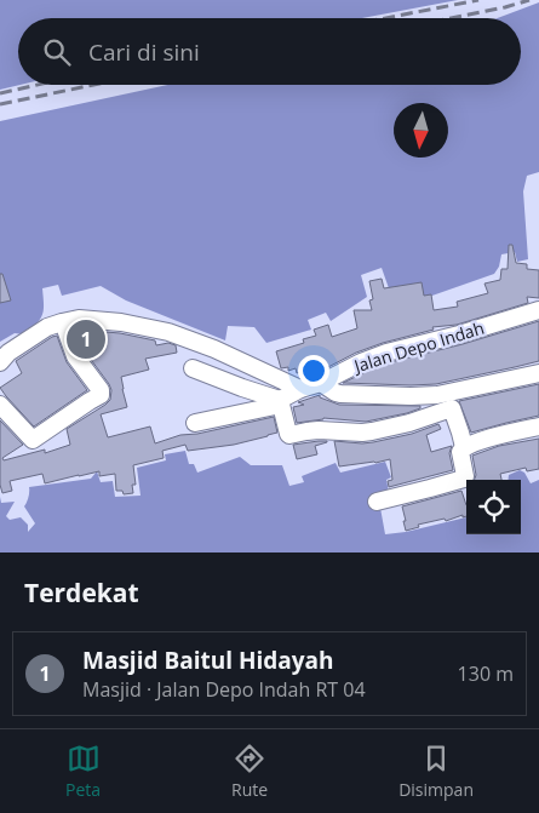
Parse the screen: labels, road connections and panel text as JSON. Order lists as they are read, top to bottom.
{
  "streets": {
    "street": ["Jalan Depo Indah"]
  },
  "north": "bottom",
  "page": {
    "search": "Cari di sini",
    "pins": "1",
    "heading": "Terdekat",
    "list": [
      {
        "mark": "1",
        "name": "Masjid Baitul Hidayah",
        "note": "Masjid · Jalan Depo Indah RT 04",
        "value": "130 m"
      }
    ],
    "nav": ["Peta", "Rute", "Disimpan"]
  }
}
